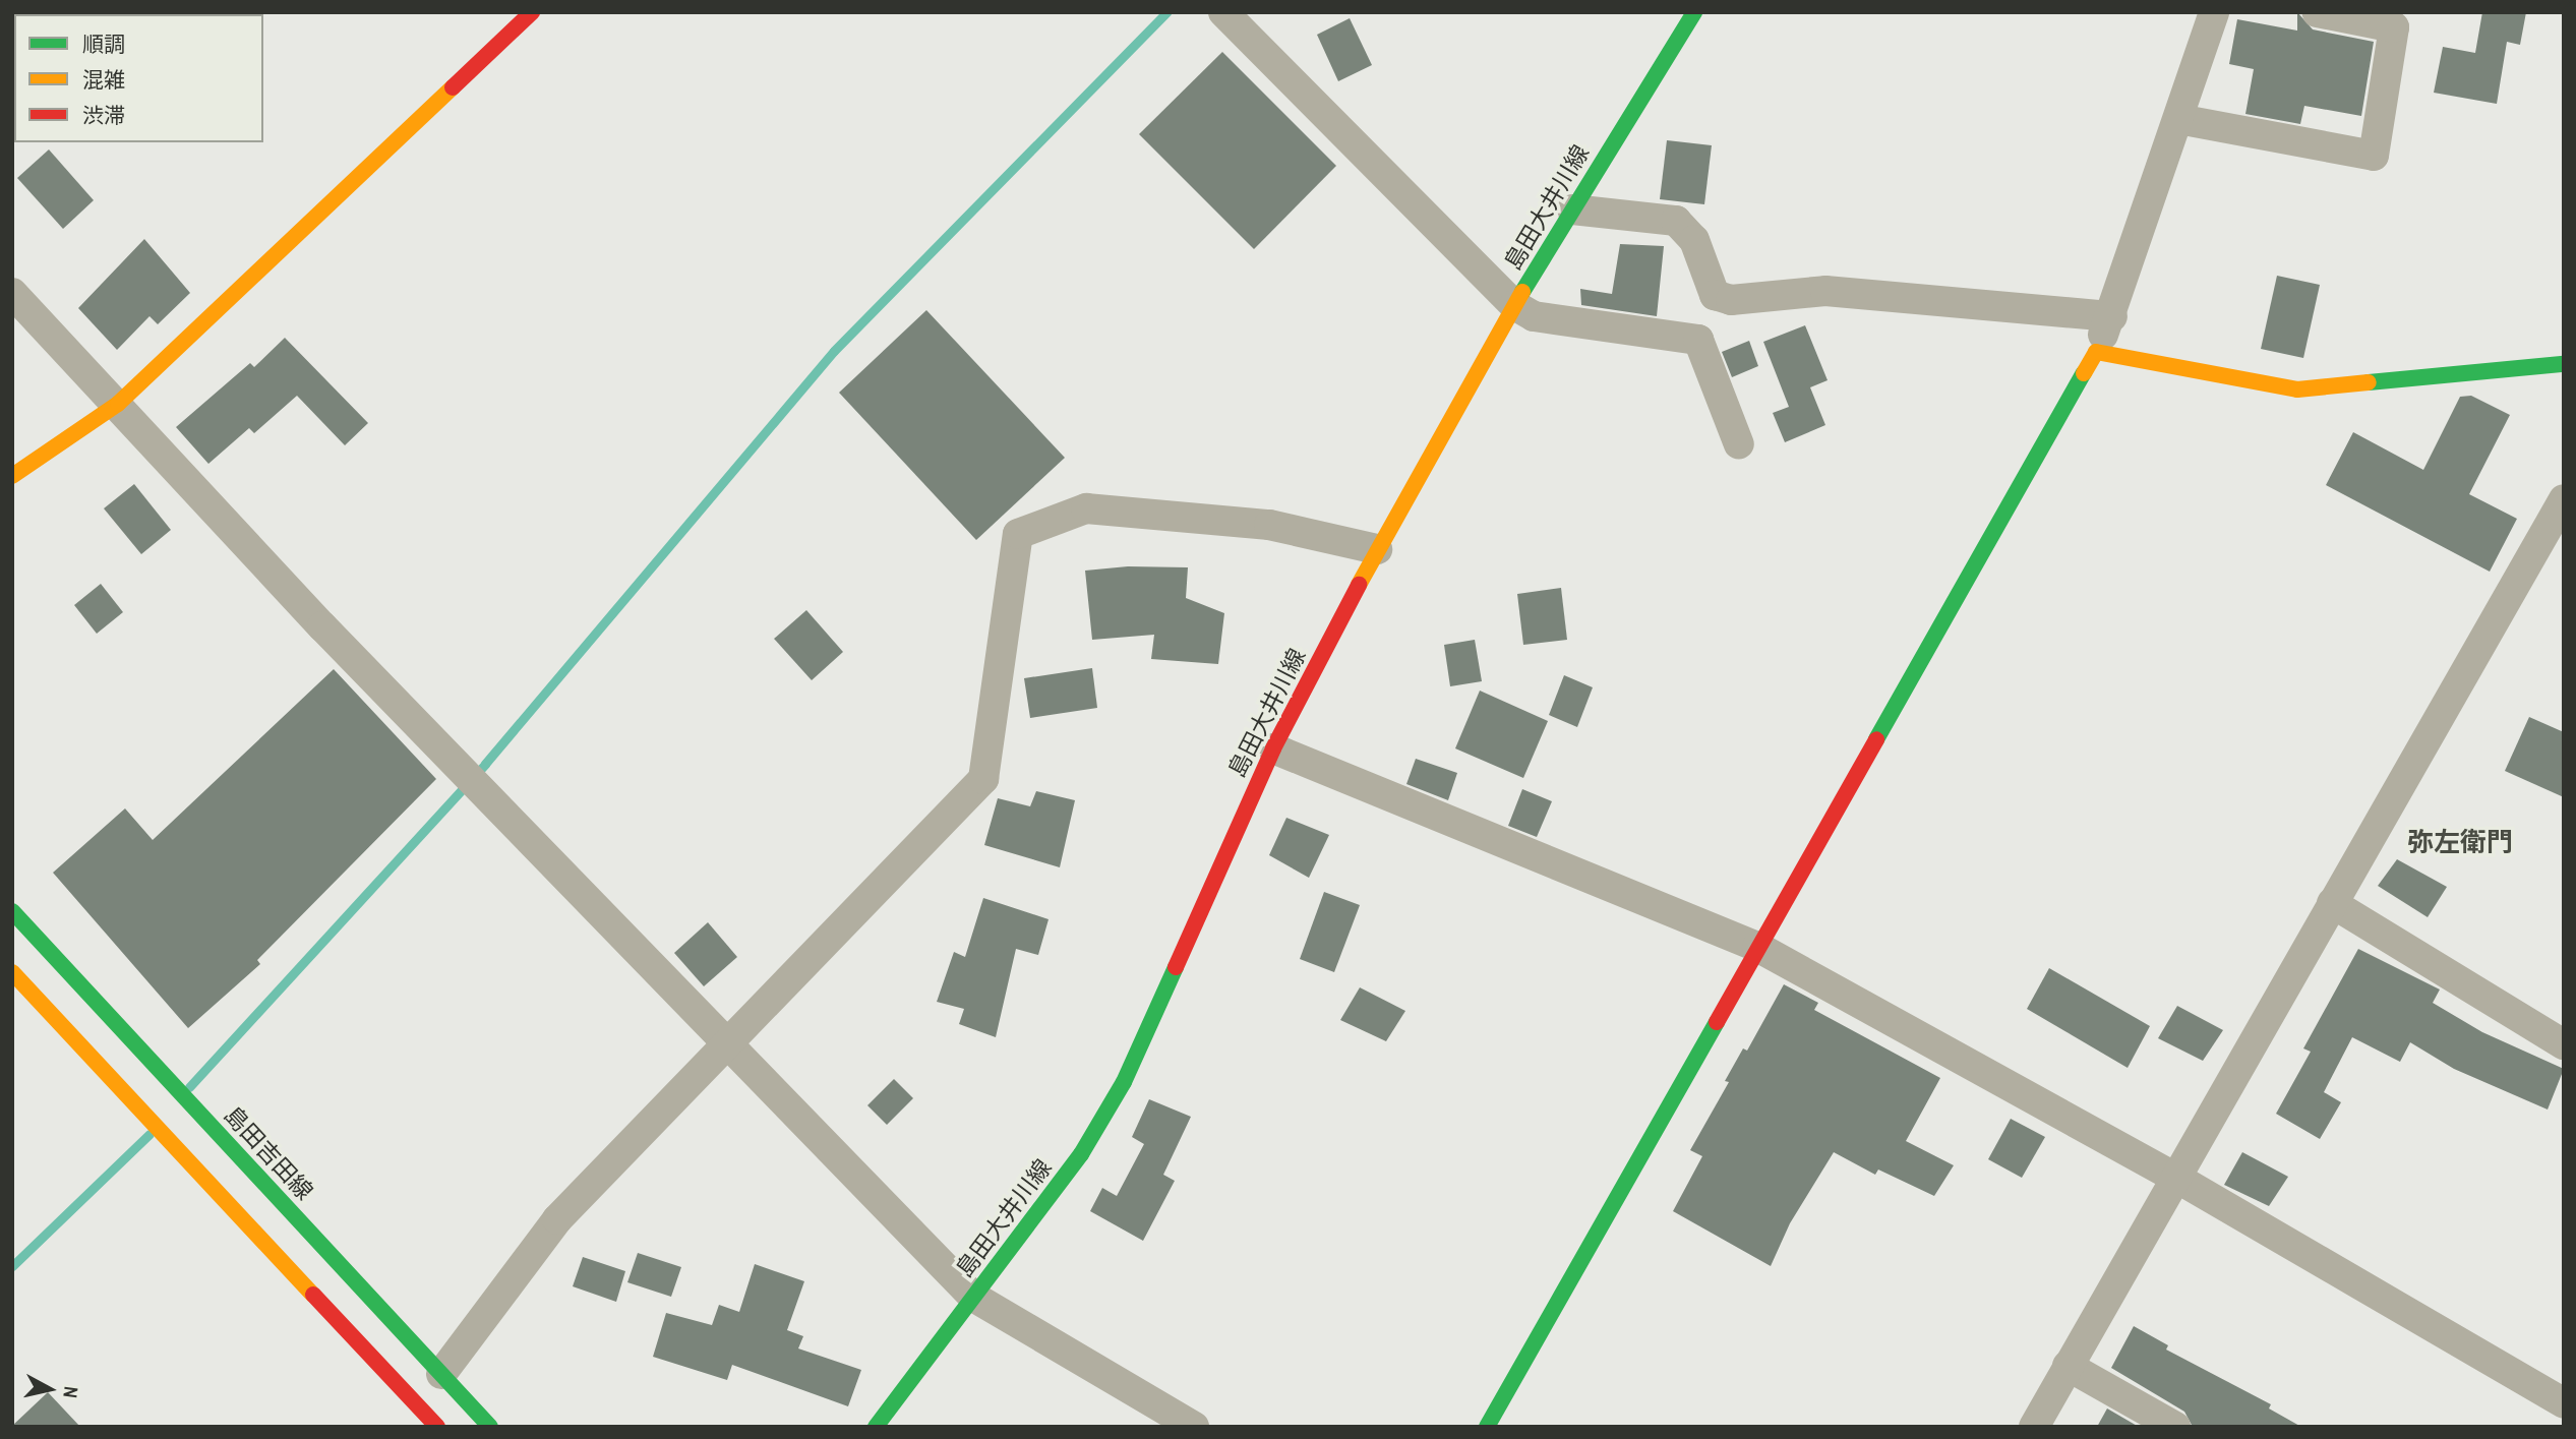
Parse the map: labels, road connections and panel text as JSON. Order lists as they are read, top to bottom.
{
  "streets": {
    "main road": ["島田大井川線", "島田吉田線"]
  },
  "districts": ["弥左衛門"],
  "legend": ["順調", "混雑", "渋滞"],
  "north": "right"
}
